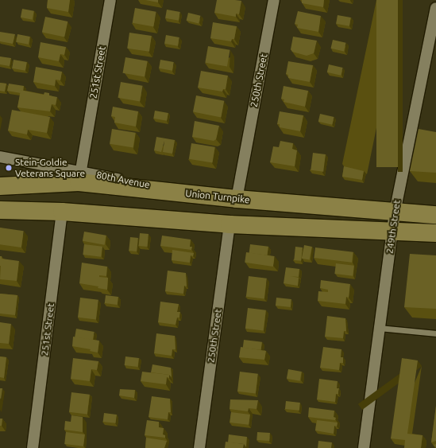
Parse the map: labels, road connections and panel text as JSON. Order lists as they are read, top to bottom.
{
  "streets": {
    "main road": ["Union Turnpike"],
    "street": ["251st Street", "250th Street", "249th Street"]
  },
  "crossings": [
    ["251st Street", "Union Turnpike"],
    ["250th Street", "Union Turnpike"],
    ["Union Turnpike", "249th Street"]
  ],
  "places": ["Stein-Goldie Veterans Square"]
}
